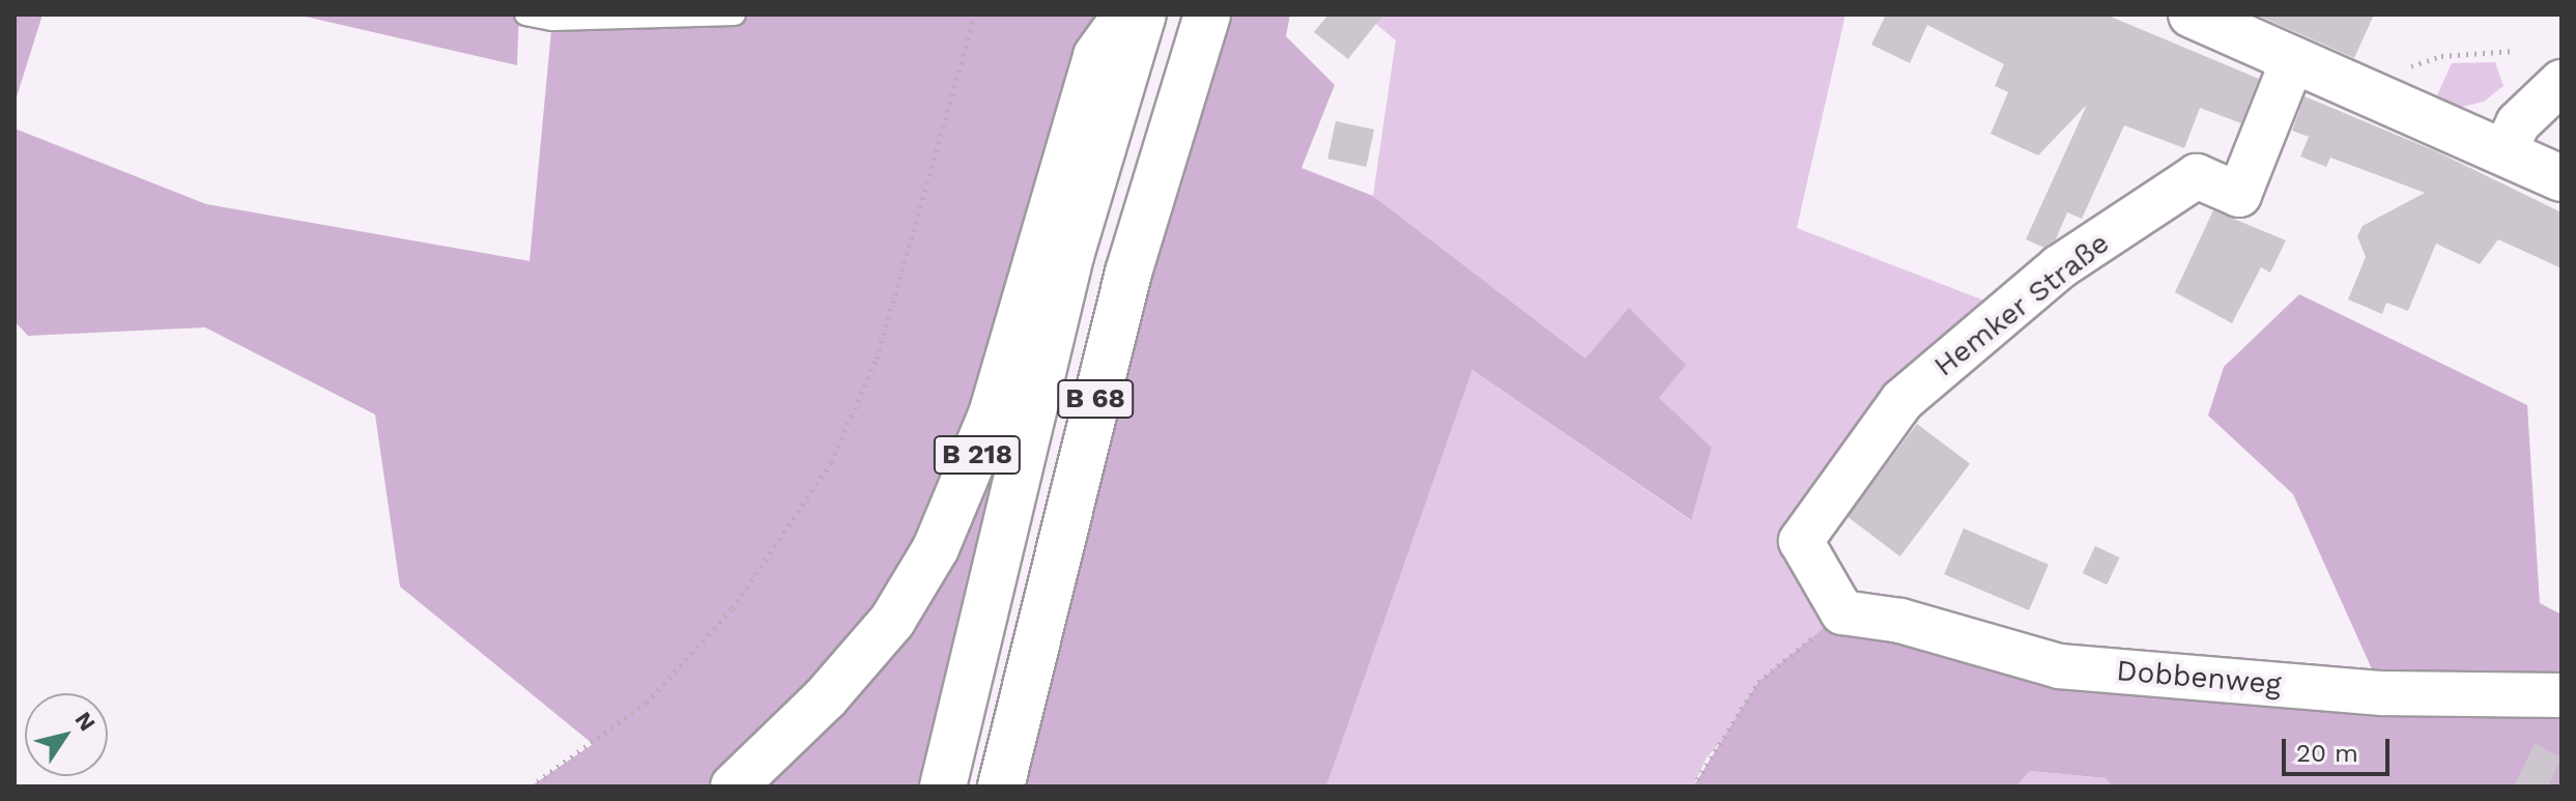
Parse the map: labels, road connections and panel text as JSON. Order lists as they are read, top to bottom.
{
  "streets": {
    "main road": ["B 68", "B 218"],
    "street": ["Hemker Straße", "Dobbenweg"]
  },
  "crossings": [
    ["Hemker Straße", "Dobbenweg"],
    ["B 68", "B 218"]
  ],
  "scale_bar": "20 m",
  "north": "top right"
}
